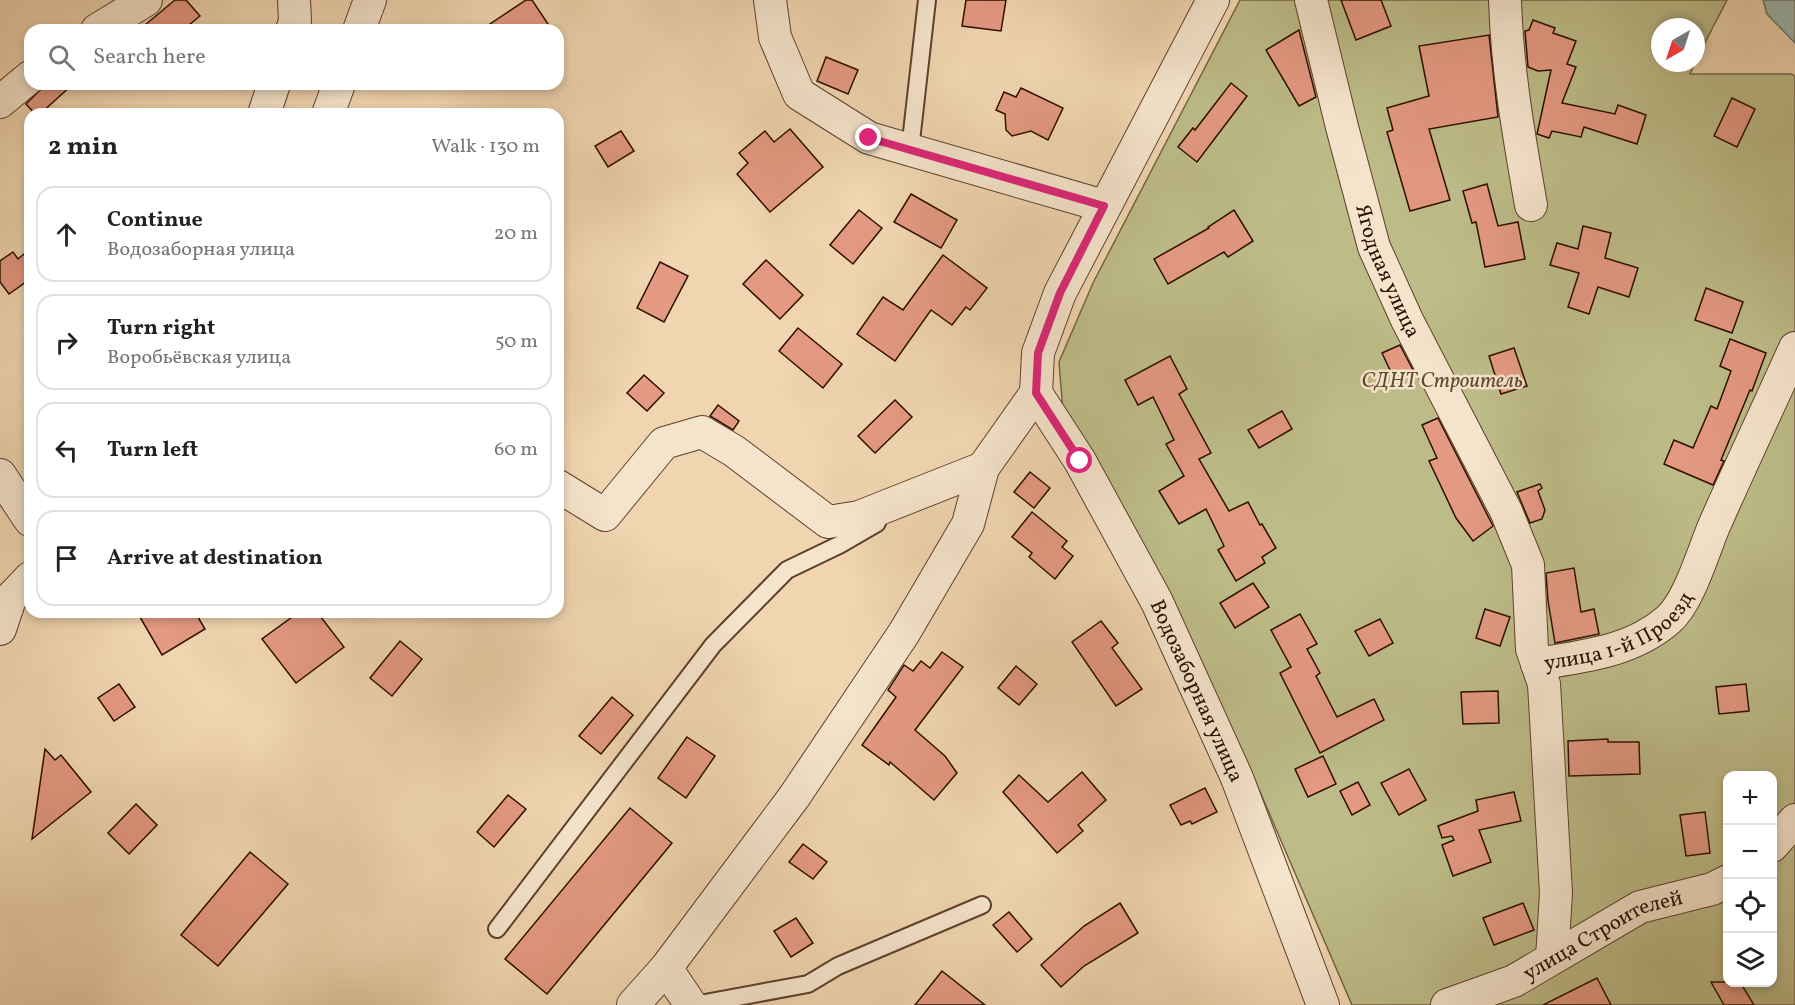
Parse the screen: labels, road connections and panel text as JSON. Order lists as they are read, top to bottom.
{
  "streets": {
    "street": [
      "Ягодная улица",
      "улица 1-й Проезд",
      "Водозаборная улица",
      "улица Строителей"
    ]
  },
  "crossings": [
    ["Ягодная улица", "улица 1-й Проезд"],
    ["улица 1-й Проезд", "улица Строителей"]
  ],
  "parks": ["СДНТ Строитель"],
  "north": "bottom left",
  "page": {
    "search": "Search here",
    "heading": ["2 min", "Walk · 130 m"],
    "list": [
      ["Continue", "Водозаборная улица", "20 m"],
      ["Turn right", "Воробьёвская улица", "50 m"],
      ["Turn left", "60 m"],
      "Arrive at destination"
    ],
    "map_buttons": ["+", "−"]
  }
}
